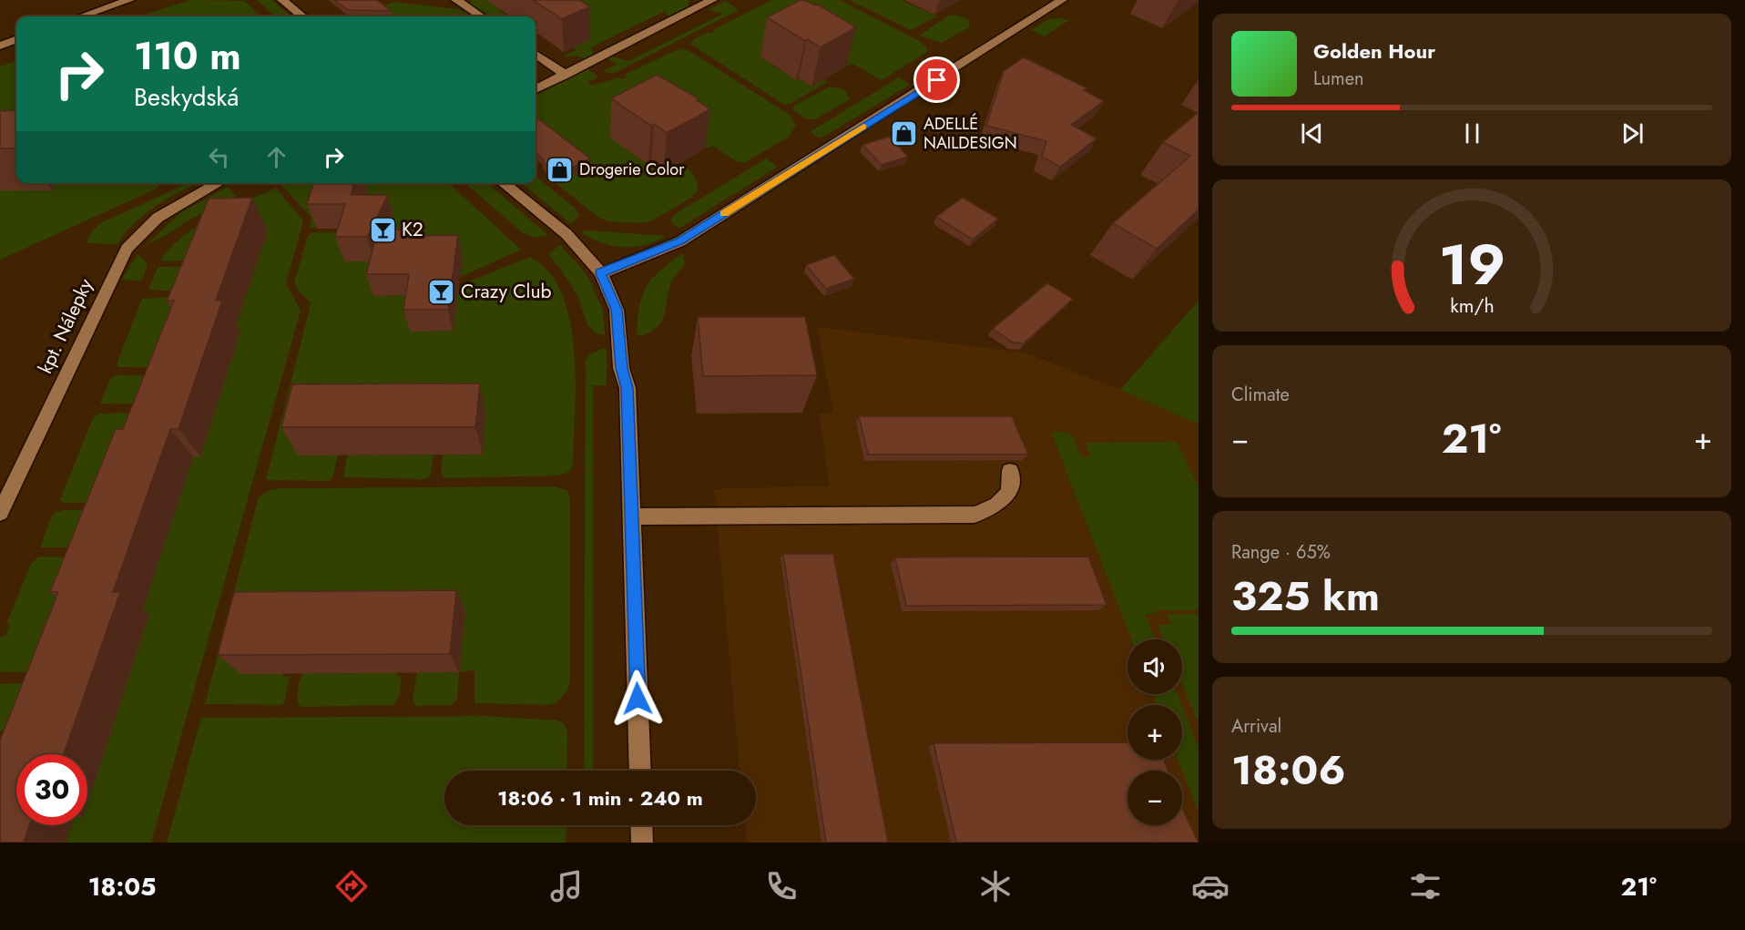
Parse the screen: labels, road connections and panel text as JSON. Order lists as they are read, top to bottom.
{
  "streets": {
    "street": ["kpt. Nálepky"]
  },
  "places": {
    "shop": ["ADELLÉ NAILDESIGN", "Drogerie Color"],
    "bar": ["K2", "Crazy Club"]
  },
  "page": {
    "turn": ["110 m", "Beskydská"],
    "song": ["Golden Hour", "Lumen"],
    "tile": [
      "Climate",
      ["Range · 65%", "325 km"],
      ["Arrival", "18:06"]
    ],
    "heat": ["−", "21°", "+"],
    "map_buttons": ["+", "−"],
    "limit": "30",
    "trip": "18:06 · 1 min · 240 m",
    "tabs": ["18:05", "21°"],
    "gauge": ["19", "km/h"]
  }
}
